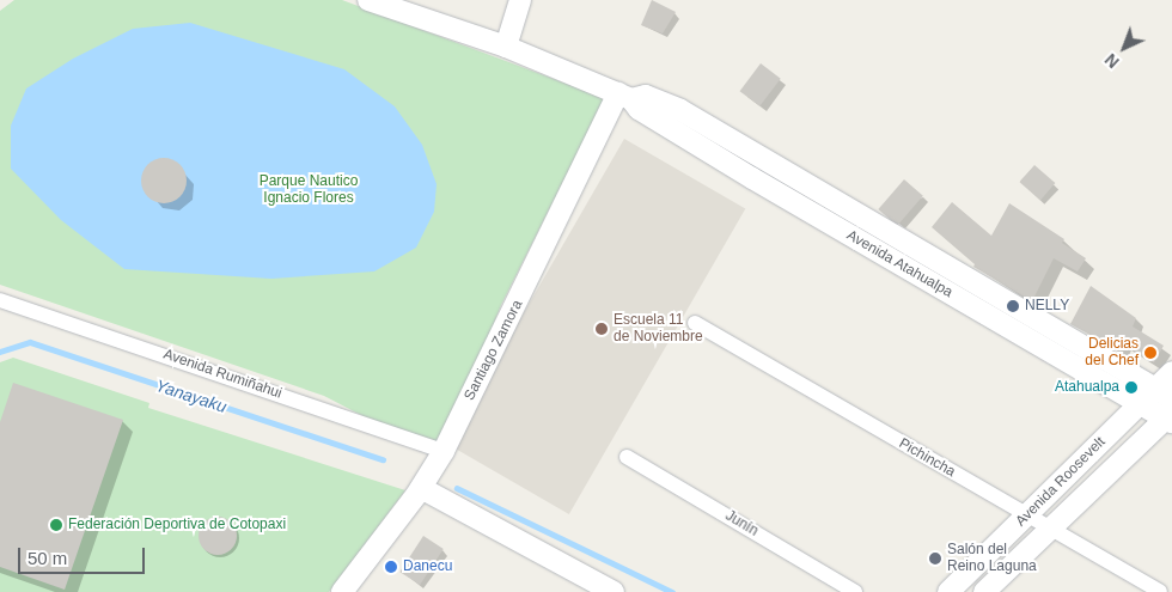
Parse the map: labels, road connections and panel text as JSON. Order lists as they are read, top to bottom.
{
  "streets": {
    "street": [
      "Avenida Atahualpa",
      "Santiago Zamora",
      "Avenida Rumiñahui",
      "Pichincha",
      "Avenida Roosevelt",
      "Junín"
    ]
  },
  "crossings": [
    ["Avenida Atahualpa", "Santiago Zamora"],
    ["Avenida Atahualpa", "Avenida Roosevelt"],
    ["Santiago Zamora", "Avenida Rumiñahui"],
    ["Pichincha", "Avenida Roosevelt"]
  ],
  "water": ["Yanayaku"],
  "parks": ["Parque Nautico Ignacio Flores"],
  "places": [
    "NELLY",
    "Escuela 11 de Noviembre",
    "Delicias del Chef",
    "Atahualpa",
    "Federación Deportiva de Cotopaxi",
    "Salón del Reino Laguna",
    "Danecu"
  ],
  "scale_bar": "50 m",
  "north": "bottom left"
}
